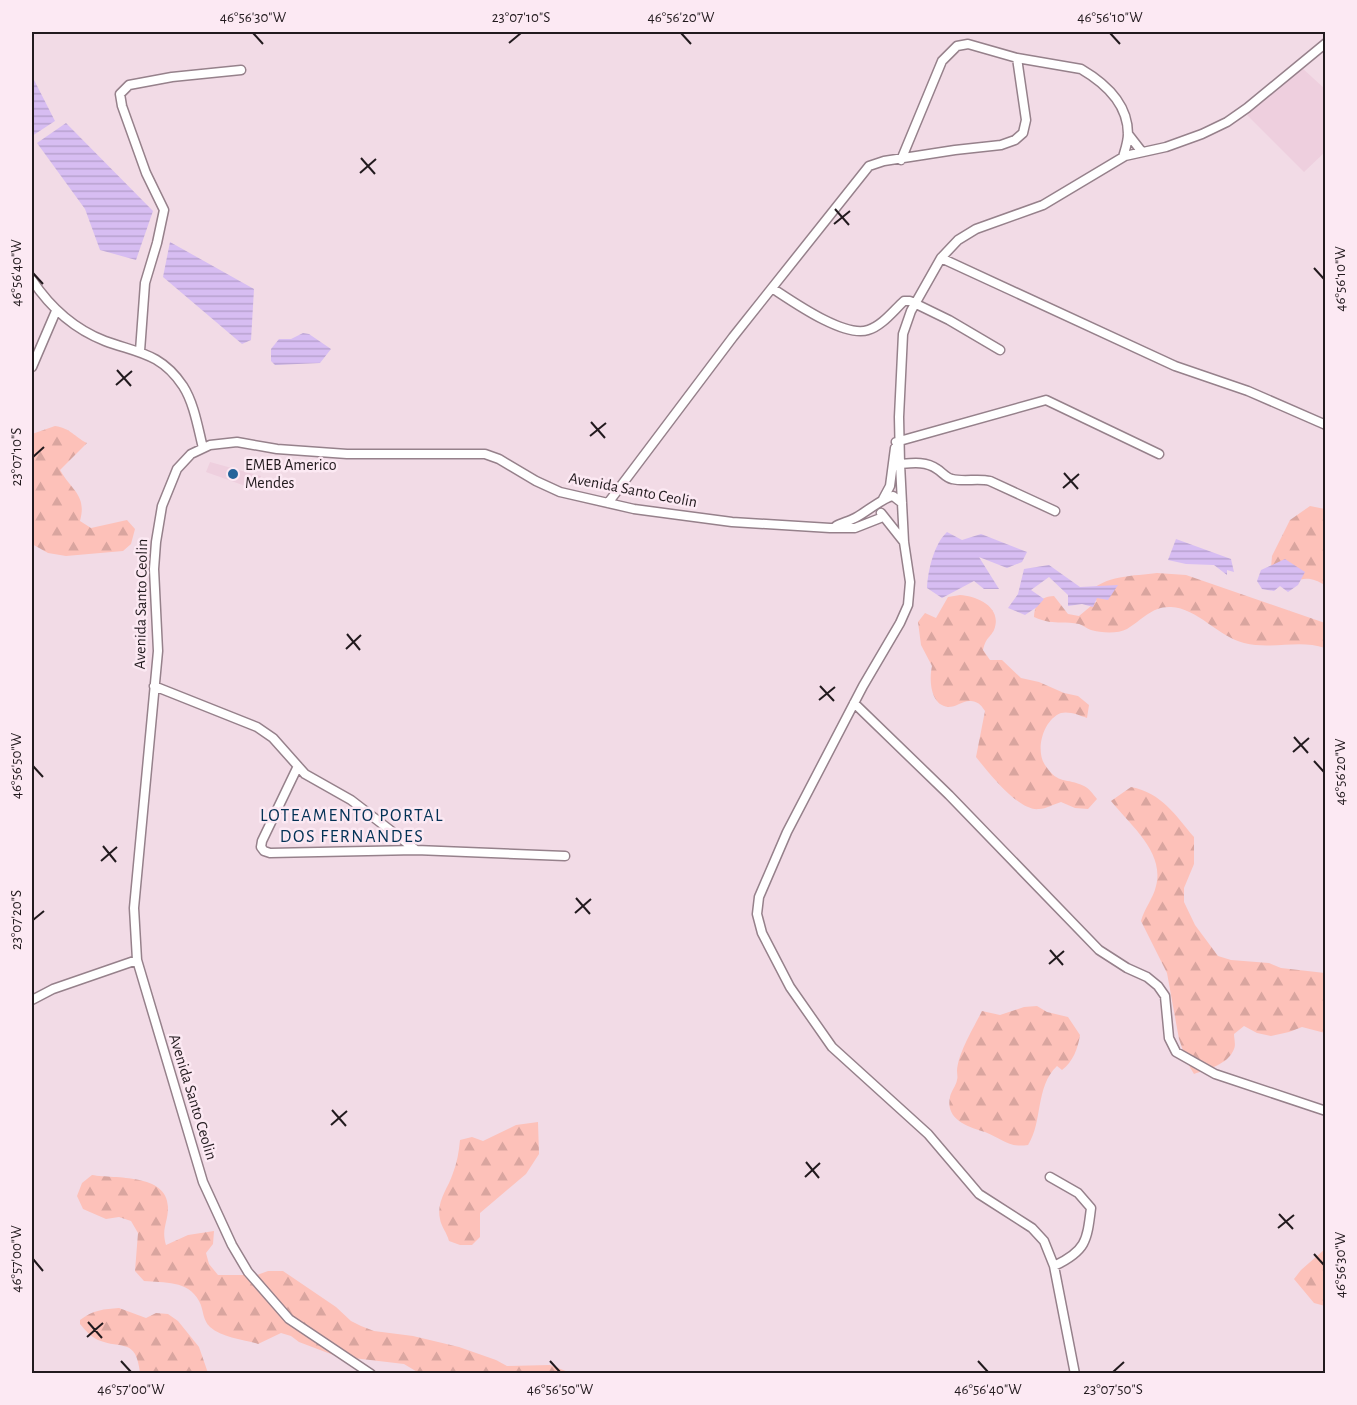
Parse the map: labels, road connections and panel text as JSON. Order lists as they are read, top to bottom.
{
  "streets": {
    "street": ["Avenida Santo Ceolin"]
  },
  "districts": ["LOTEAMENTO PORTAL DOS FERNANDES"],
  "places": ["EMEB Americo Mendes"],
  "coordinates": [
    "46°56'30\"W",
    "23°07'10\"S",
    "46°56'20\"W",
    "46°56'10\"W",
    "46°56'40\"W",
    "46°56'50\"W",
    "23°07'20\"S",
    "46°57'00\"W",
    "23°07'50\"S"
  ]
}
